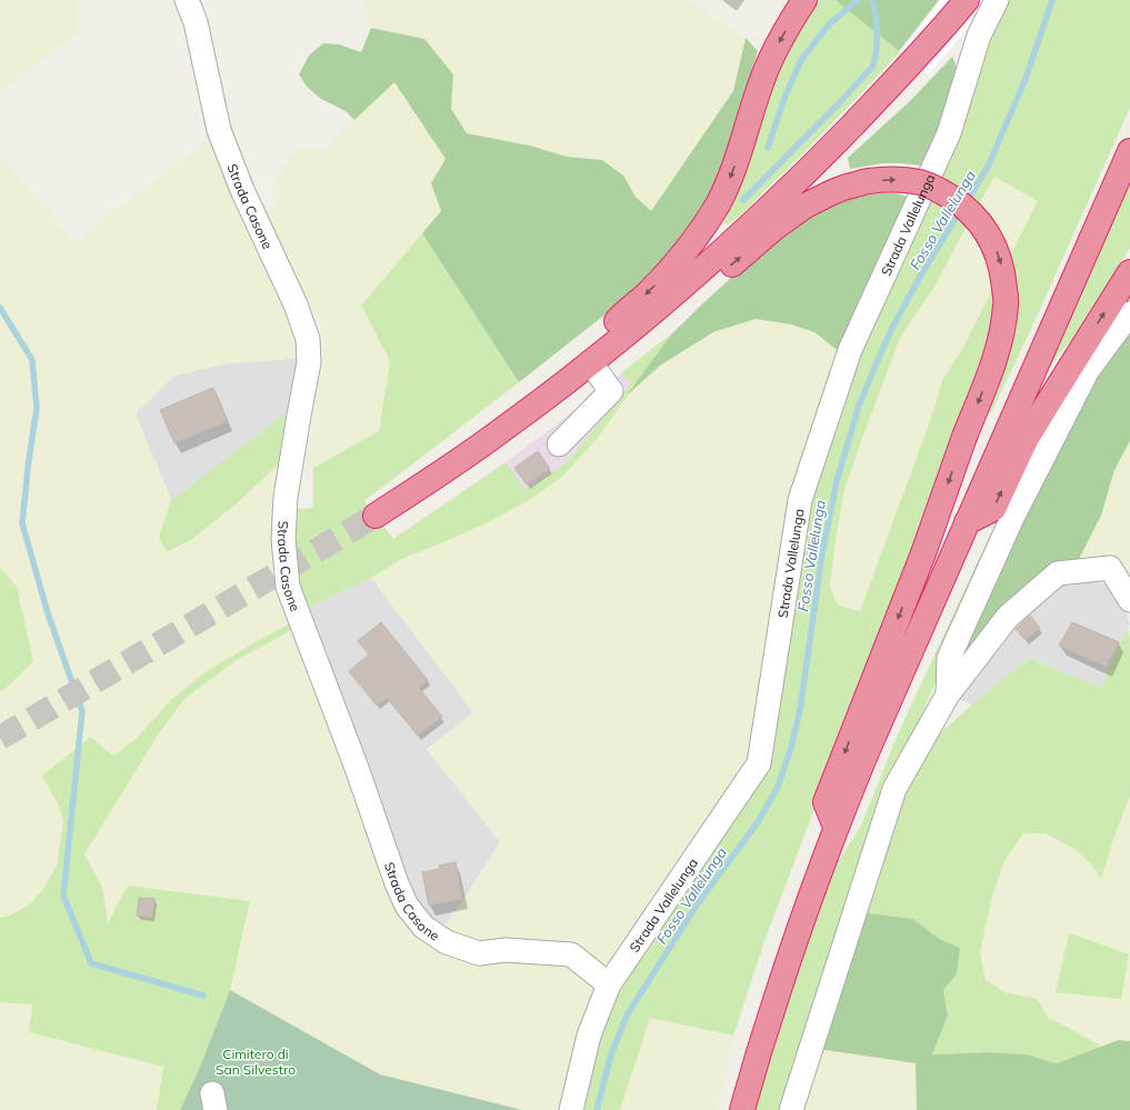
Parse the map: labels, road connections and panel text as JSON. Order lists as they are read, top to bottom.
{
  "streets": {
    "street": ["Strada Casone", "Strada Vallelunga"]
  },
  "crossings": [
    ["Strada Casone", "Strada Vallelunga"]
  ],
  "water": ["Fosso Vallelunga"],
  "parks": ["Cimitero di San Silvestro"]
}
